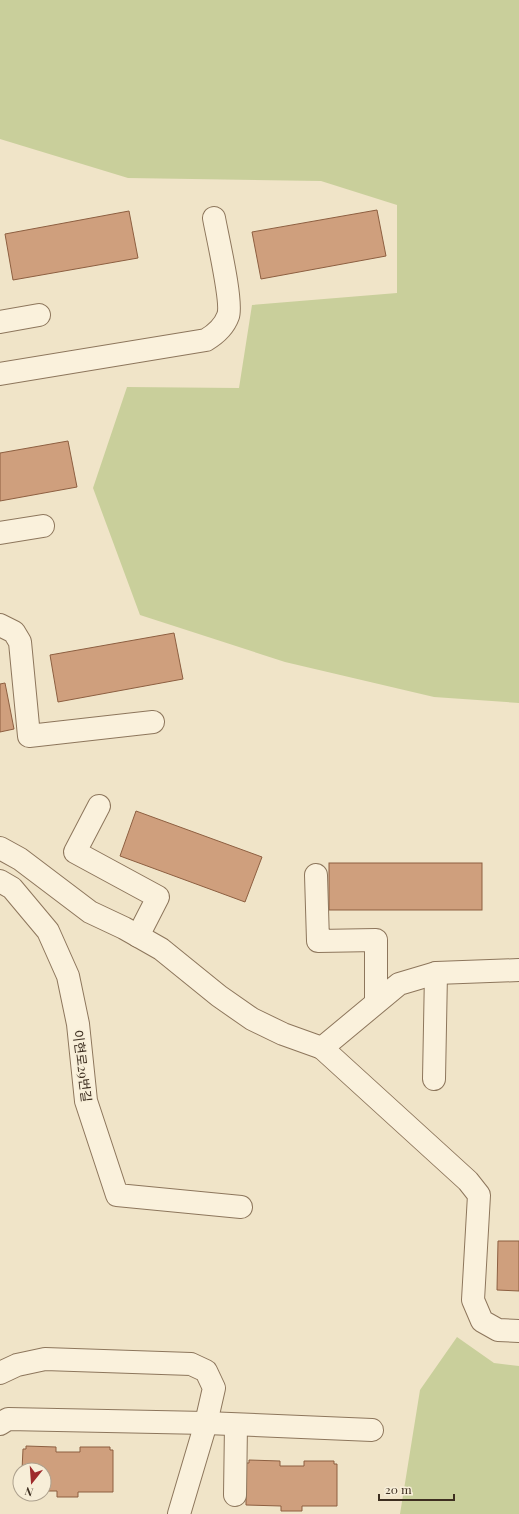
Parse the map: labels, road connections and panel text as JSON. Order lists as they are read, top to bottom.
{
  "streets": {
    "street": ["이현로29번길"]
  },
  "scale_bar": "20 m",
  "north": "bottom"
}
